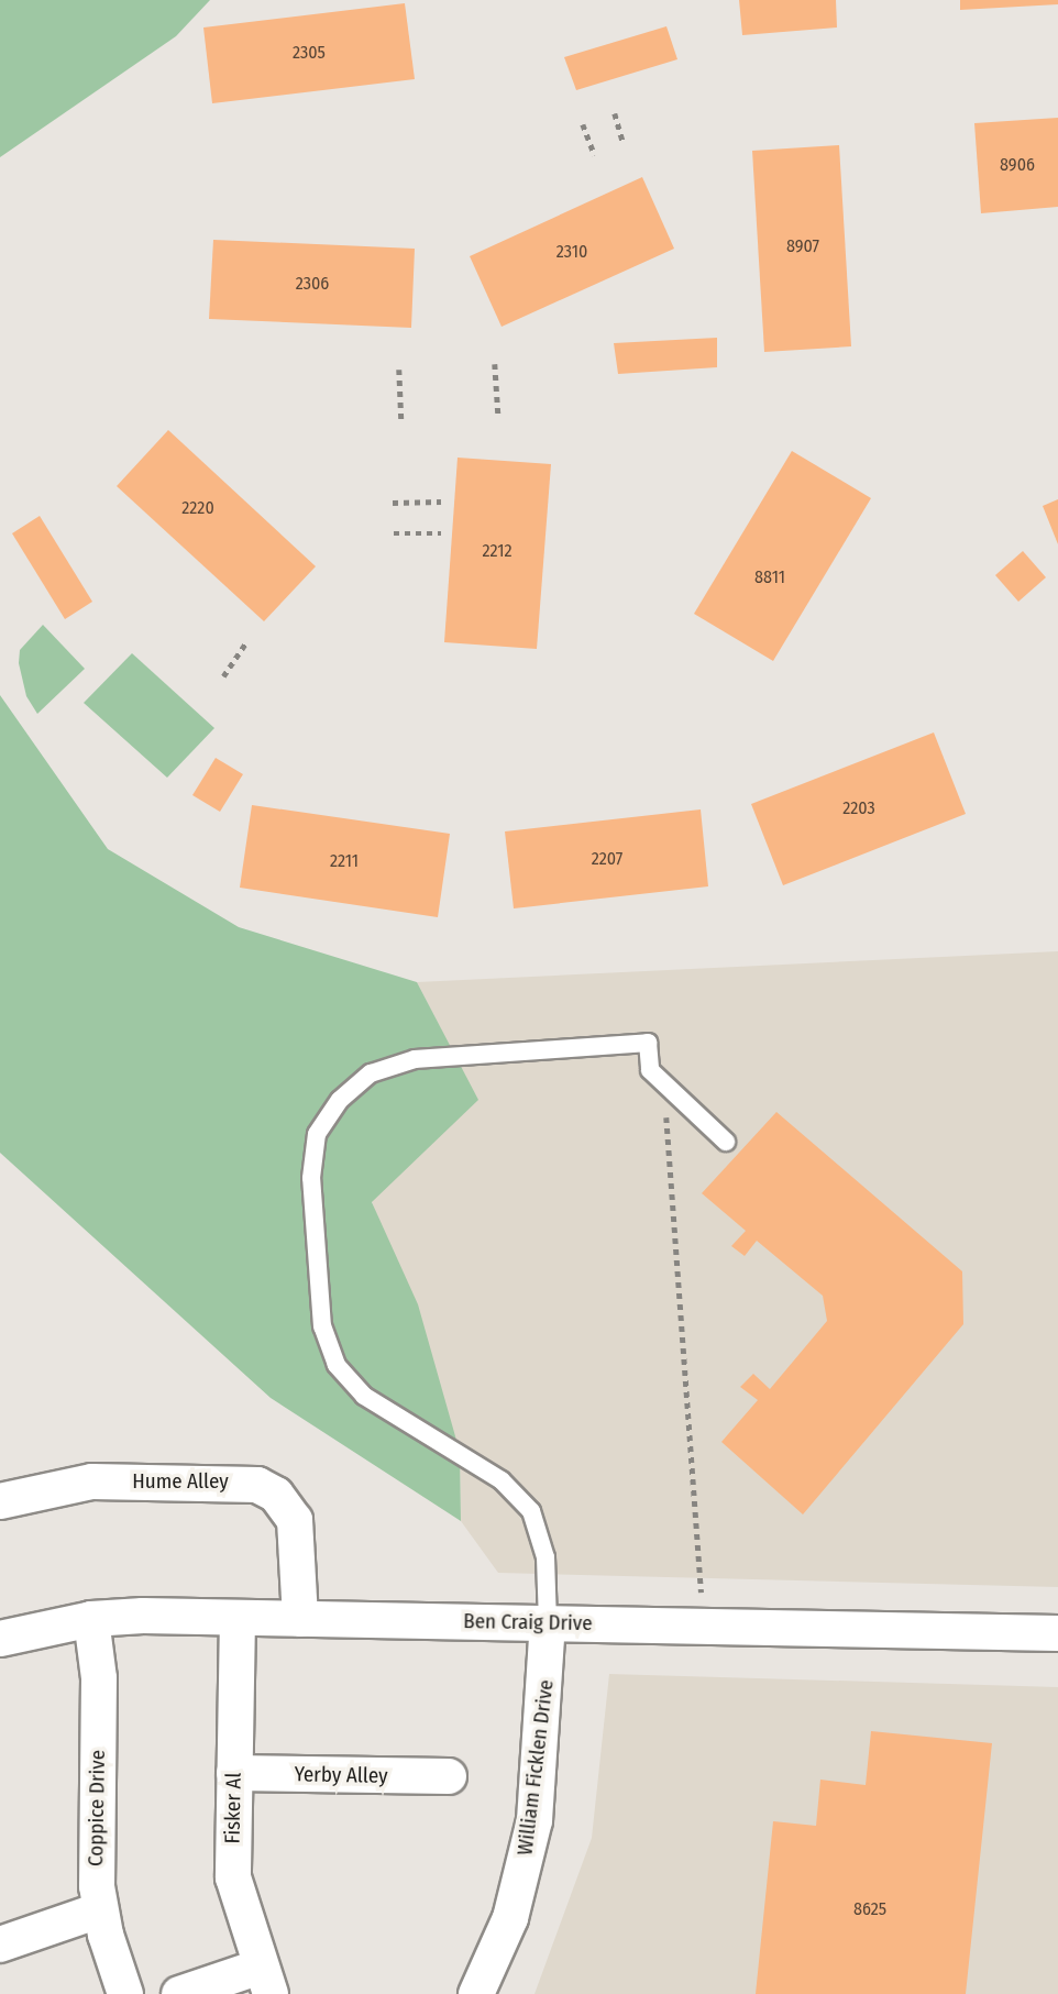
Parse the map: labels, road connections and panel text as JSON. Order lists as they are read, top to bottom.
{
  "streets": {
    "street": [
      "Hume Alley",
      "Ben Craig Drive",
      "William Ficklen Drive",
      "Yerby Alley",
      "Coppice Drive",
      "Fisker Al"
    ]
  },
  "crossings": [
    ["Hume Alley", "Ben Craig Drive"],
    ["Ben Craig Drive", "William Ficklen Drive"],
    ["Ben Craig Drive", "Coppice Drive"],
    ["Ben Craig Drive", "Fisker Al"],
    ["Yerby Alley", "Fisker Al"]
  ],
  "house_numbers": [
    "2305",
    "8906",
    "8907",
    "2310",
    "2306",
    "2220",
    "2212",
    "8811",
    "2203",
    "2207",
    "2211",
    "8625"
  ]
}
